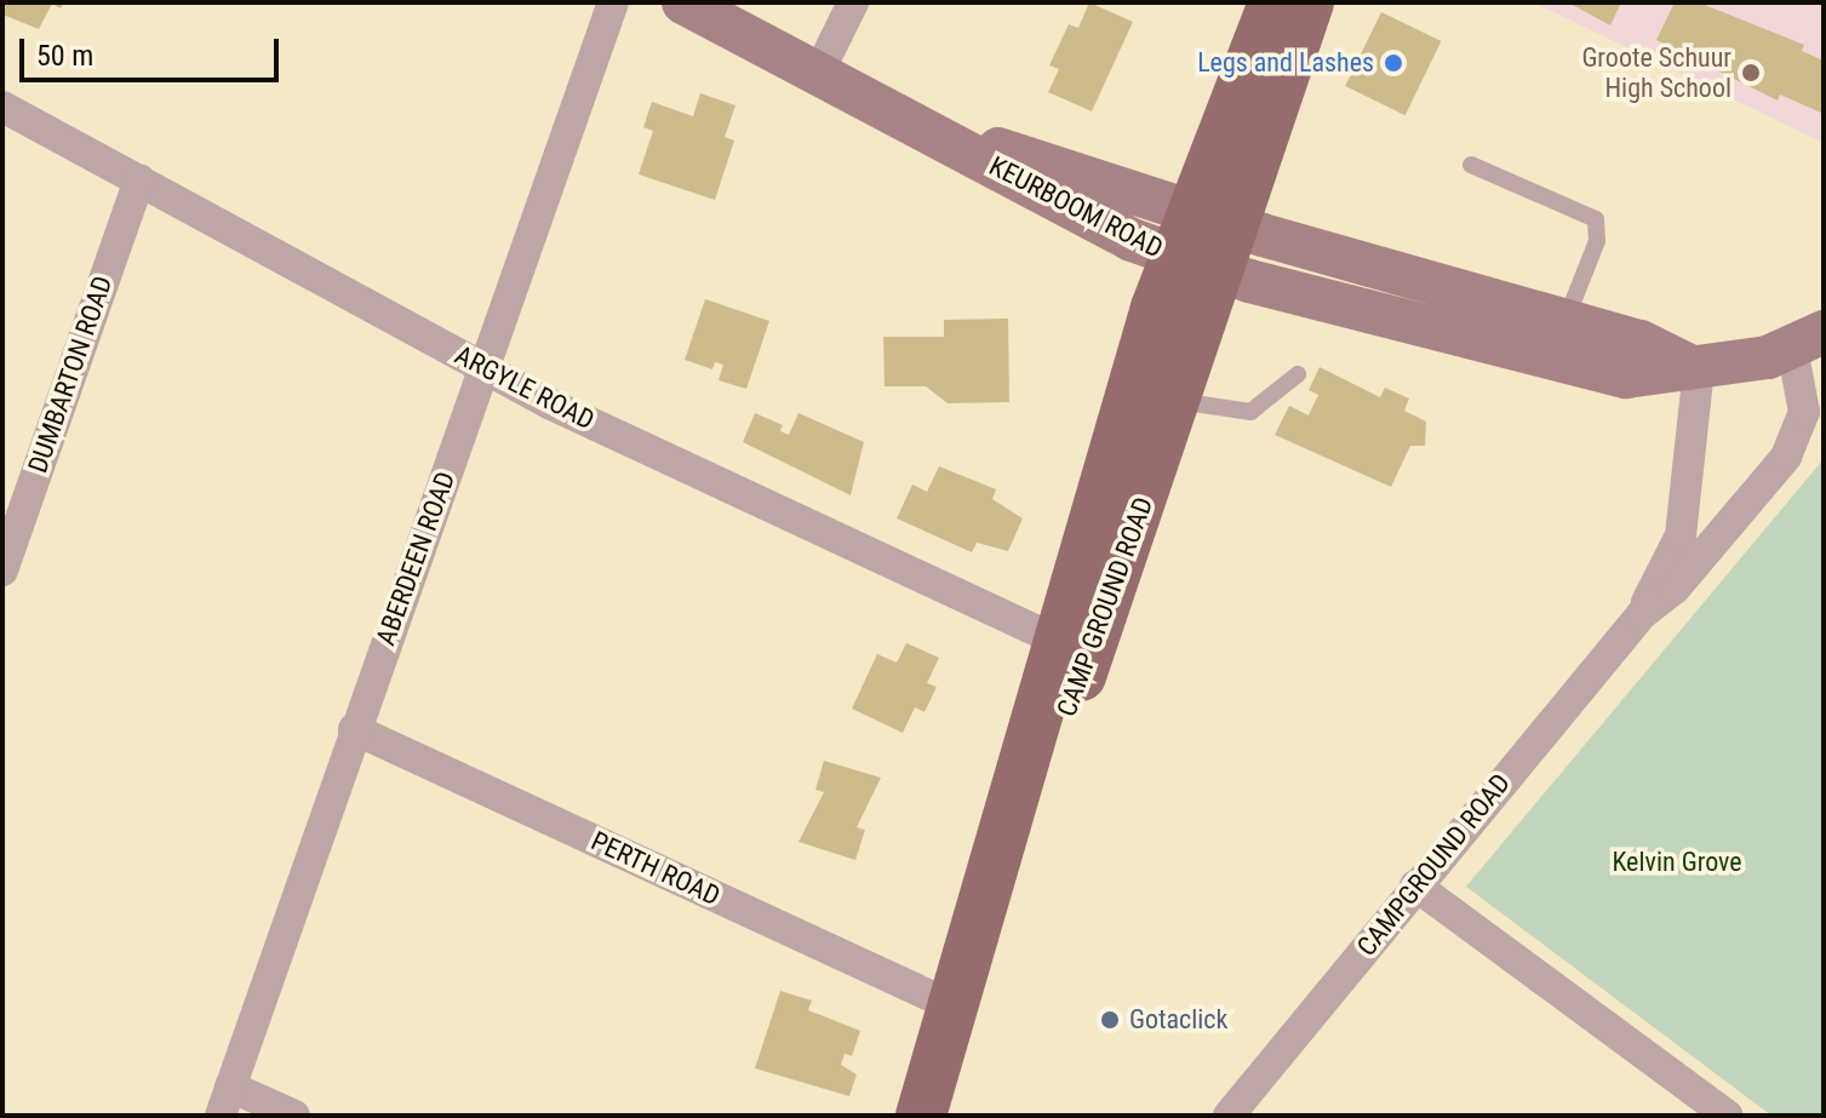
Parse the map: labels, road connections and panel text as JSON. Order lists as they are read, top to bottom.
{
  "streets": {
    "main road": ["KEURBOOM ROAD", "CAMP GROUND ROAD", "CAMPGROUND ROAD"],
    "street": [
      "DUMBARTON ROAD",
      "ARGYLE ROAD",
      "ABERDEEN ROAD",
      "PERTH ROAD"
    ]
  },
  "crossings": [
    ["KEURBOOM ROAD", "CAMP GROUND ROAD"],
    ["KEURBOOM ROAD", "CAMPGROUND ROAD"],
    ["DUMBARTON ROAD", "ARGYLE ROAD"],
    ["ARGYLE ROAD", "ABERDEEN ROAD"],
    ["ARGYLE ROAD", "CAMP GROUND ROAD"],
    ["ABERDEEN ROAD", "PERTH ROAD"],
    ["CAMP GROUND ROAD", "CAMPGROUND ROAD"],
    ["CAMP GROUND ROAD", "PERTH ROAD"]
  ],
  "parks": ["Kelvin Grove"],
  "places": ["Legs and Lashes", "Groote Schuur High School", "Gotaclick"],
  "scale_bar": "50 m"
}
